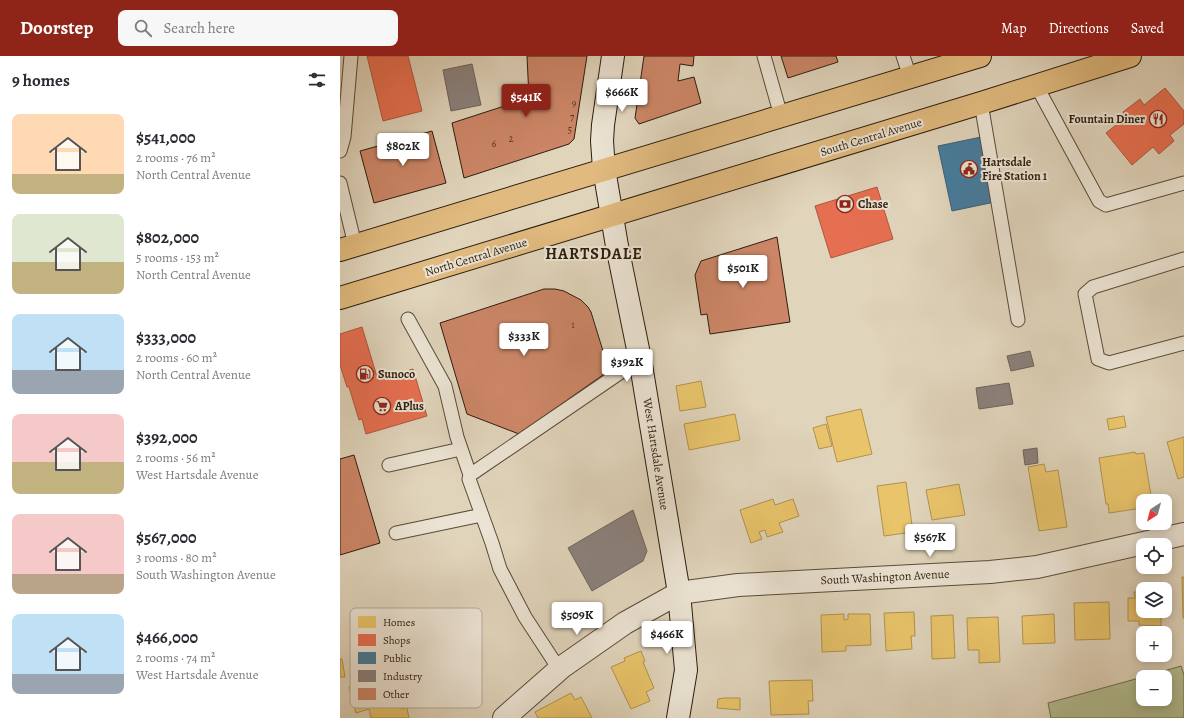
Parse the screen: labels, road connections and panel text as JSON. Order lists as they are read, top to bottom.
{
  "streets": {
    "main road": ["South Central Avenue", "North Central Avenue"],
    "street": ["West Hartsdale Avenue", "South Washington Avenue"]
  },
  "crossings": [
    ["South Central Avenue", "North Central Avenue"],
    ["South Central Avenue", "West Hartsdale Avenue"],
    ["North Central Avenue", "West Hartsdale Avenue"],
    ["West Hartsdale Avenue", "South Washington Avenue"]
  ],
  "districts": ["HARTSDALE"],
  "places": {
    "restaurant": ["Fountain Diner"],
    "public building": ["Hartsdale Fire Station 1"],
    "bank": ["Chase"],
    "fuel station": ["Sunoco"],
    "supermarket": ["APlus"]
  },
  "house_numbers": [
    "9",
    "7",
    "5",
    "2",
    "6",
    "1"
  ],
  "legend": [
    "Homes",
    "Shops",
    "Public",
    "Industry",
    "Other"
  ],
  "north": "bottom left",
  "page": {
    "header": "Doorstep",
    "search": "Search here",
    "nav": ["Map", "Directions", "Saved"],
    "heading": "9 homes",
    "price": [
      "$666K",
      "$541K",
      "$802K",
      "$501K",
      "$333K",
      "$392K",
      "$567K",
      "$509K",
      "$466K"
    ],
    "list": [
      {
        "name": "$541,000",
        "note": "2 rooms · 76 m² · North Central Avenue"
      },
      {
        "name": "$802,000",
        "note": "5 rooms · 153 m² · North Central Avenue"
      },
      {
        "name": "$333,000",
        "note": "2 rooms · 60 m² · North Central Avenue"
      },
      {
        "name": "$392,000",
        "note": "2 rooms · 56 m² · West Hartsdale Avenue"
      },
      {
        "name": "$567,000",
        "note": "3 rooms · 80 m² · South Washington Avenue"
      },
      {
        "name": "$466,000",
        "note": "2 rooms · 74 m² · West Hartsdale Avenue"
      }
    ],
    "map_buttons": ["+", "−"]
  }
}
